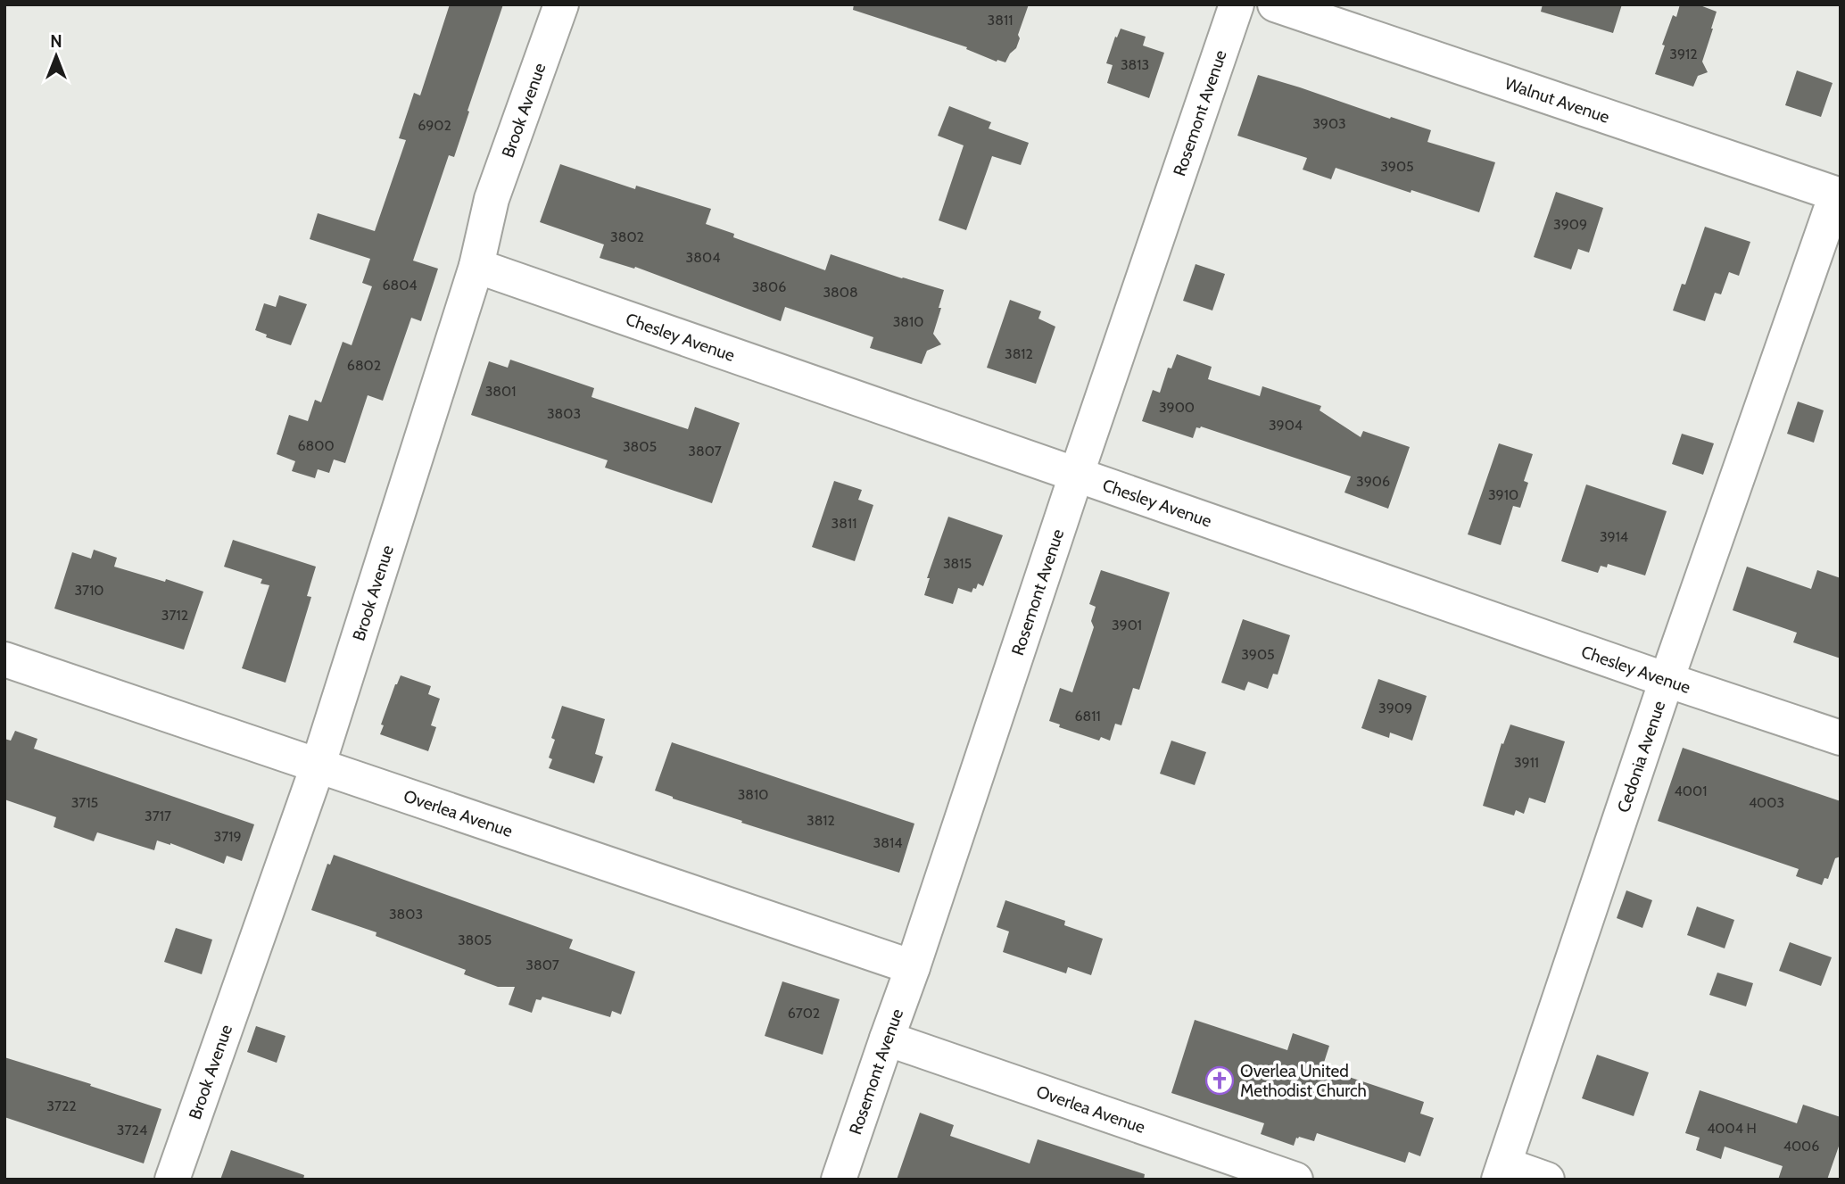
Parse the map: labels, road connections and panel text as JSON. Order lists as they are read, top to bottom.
{
  "streets": {
    "street": [
      "Walnut Avenue",
      "Brook Avenue",
      "Rosemont Avenue",
      "Chesley Avenue",
      "Cedonia Avenue",
      "Overlea Avenue"
    ]
  },
  "crossings": [
    ["Walnut Avenue", "Cedonia Avenue"],
    ["Brook Avenue", "Chesley Avenue"],
    ["Brook Avenue", "Overlea Avenue"],
    ["Rosemont Avenue", "Chesley Avenue"],
    ["Rosemont Avenue", "Overlea Avenue"],
    ["Chesley Avenue", "Cedonia Avenue"]
  ],
  "places": {
    "church": ["Overlea United Methodist Church"]
  },
  "house_numbers": [
    "3811",
    "3912",
    "3813",
    "3903",
    "6902",
    "3905",
    "3909",
    "3802",
    "3804",
    "6804",
    "3806",
    "3808",
    "3810",
    "3812",
    "6802",
    "3801",
    "3900",
    "3803",
    "3904",
    "6800",
    "3805",
    "3807",
    "3906",
    "3910",
    "3811",
    "3914",
    "3815",
    "3710",
    "3712",
    "3901",
    "3905",
    "3909",
    "6811",
    "3911",
    "4001",
    "3810",
    "3715",
    "4003",
    "3717",
    "3812",
    "3719",
    "3814",
    "3803",
    "3805",
    "3807",
    "6702",
    "3722",
    "4004 H",
    "3724",
    "4006"
  ],
  "north": "top"
}
